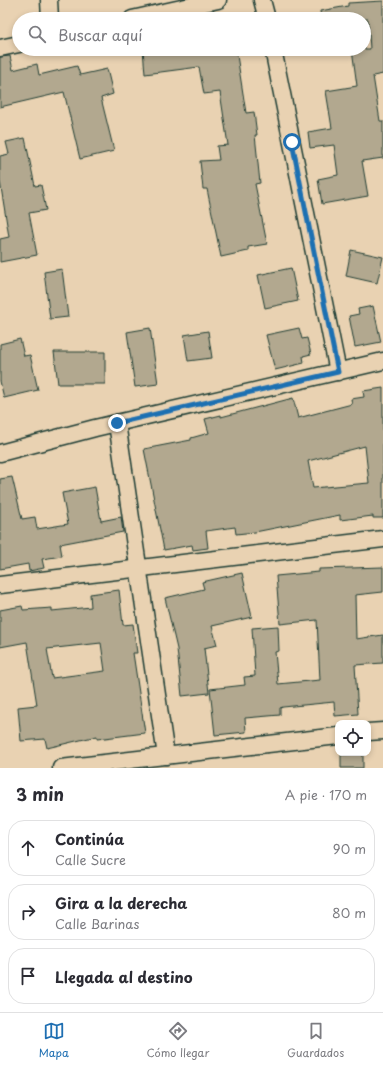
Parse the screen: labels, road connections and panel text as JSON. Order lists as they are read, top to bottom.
{
  "page": {
    "search": "Buscar aquí",
    "heading": ["3 min", "A pie · 170 m"],
    "list": [
      ["Continúa", "Calle Sucre", "90 m"],
      ["Gira a la derecha", "Calle Barinas", "80 m"],
      "Llegada al destino"
    ],
    "nav": ["Mapa", "Cómo llegar", "Guardados"]
  }
}
